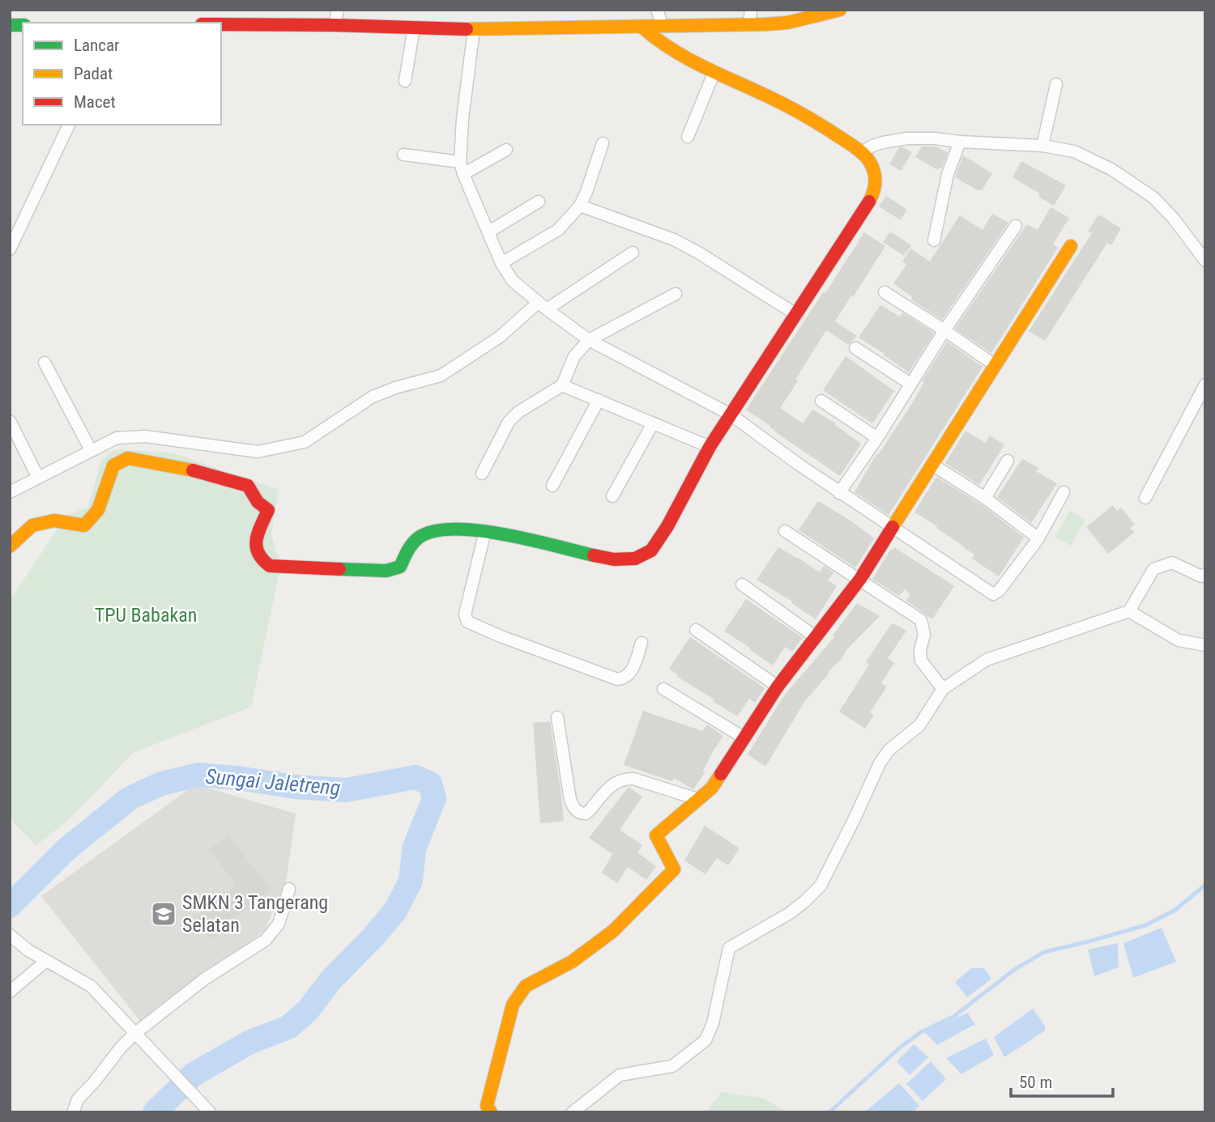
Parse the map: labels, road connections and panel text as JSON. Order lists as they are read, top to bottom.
{
  "water": ["Sungai Jaletreng"],
  "parks": ["TPU Babakan"],
  "places": {
    "school or university": ["SMKN 3 Tangerang Selatan"]
  },
  "legend": ["Lancar", "Padat", "Macet"],
  "scale_bar": "50 m"
}
